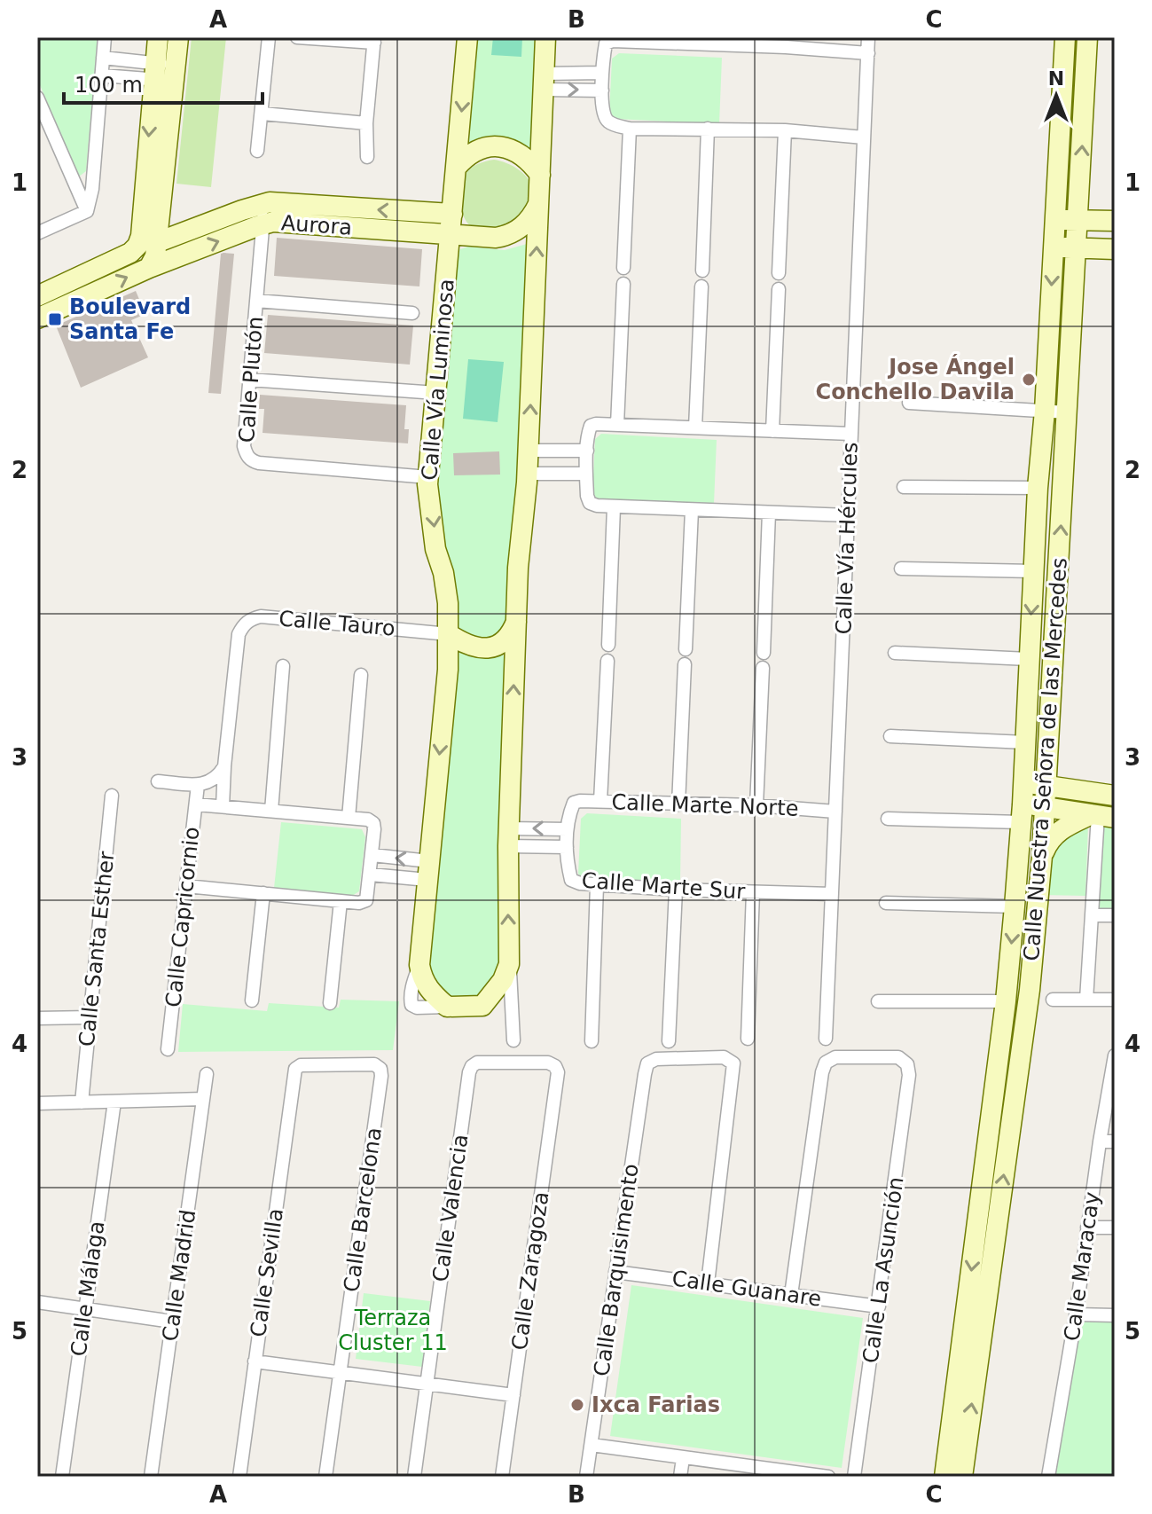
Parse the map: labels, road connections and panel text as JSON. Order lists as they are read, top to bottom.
{
  "streets": {
    "street": [
      "Aurora",
      "Calle Plutón",
      "Calle Vía Luminosa",
      "Calle Vía Hércules",
      "Calle Tauro",
      "Calle Nuestra Señora de las Mercedes",
      "Calle Marte Norte",
      "Calle Marte Sur",
      "Calle Capricornio",
      "Calle Santa Esther",
      "Calle Valencia",
      "Calle Barcelona",
      "Calle Maracay",
      "Calle Barquisimento",
      "Calle La Asunción",
      "Calle Zaragoza",
      "Calle Sevilla",
      "Calle Madrid",
      "Calle Málaga",
      "Calle Guanare"
    ]
  },
  "crossings": [
    ["Aurora", "Calle Plutón"],
    ["Aurora", "Calle Vía Luminosa"],
    ["Calle Plutón", "Calle Vía Luminosa"],
    ["Calle Vía Luminosa", "Calle Tauro"],
    ["Calle Vía Hércules", "Calle Marte Norte"],
    ["Calle Vía Hércules", "Calle Marte Sur"],
    ["Calle Marte Norte", "Calle Marte Sur"],
    ["Calle Valencia", "Calle Zaragoza"],
    ["Calle Barcelona", "Calle Sevilla"],
    ["Calle Barquisimento", "Calle Guanare"],
    ["Calle La Asunción", "Calle Guanare"]
  ],
  "parks": ["Terraza Cluster 11"],
  "places": {
    "transit": ["Boulevard Santa Fe"],
    "other": ["Jose Ángel Conchello Davila", "Ixca Farias"]
  },
  "scale_bar": "100 m",
  "north": "top",
  "grid": {
    "columns": ["A", "B", "C"],
    "rows": [
      "1",
      "2",
      "3",
      "4",
      "5"
    ]
  }
}
